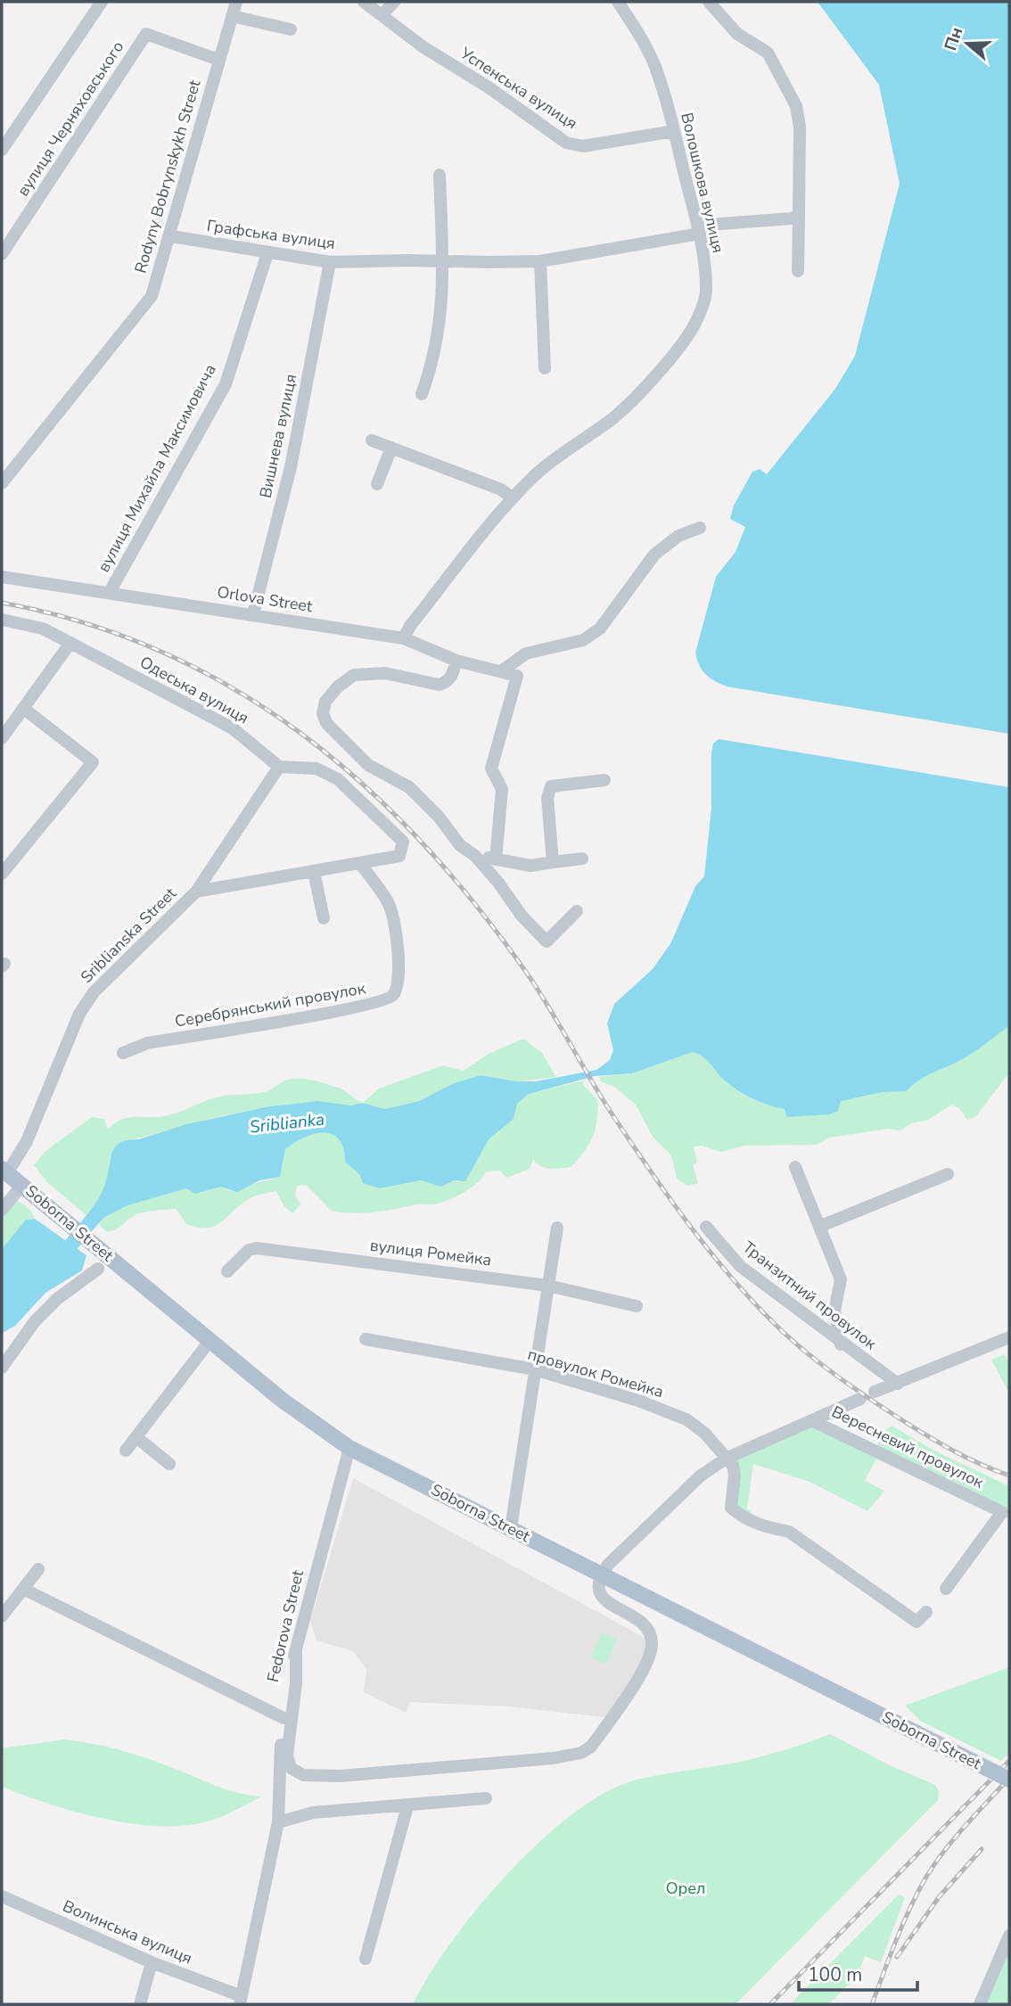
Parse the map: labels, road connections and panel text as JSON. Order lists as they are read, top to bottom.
{
  "streets": {
    "main road": ["Soborna Street"],
    "street": [
      "Успенська вулиця",
      "вулиця Черняховського",
      "Rodyny Bobrynskykh Street",
      "Волошкова вулиця",
      "Графська вулиця",
      "Вишнева вулиця",
      "вулиця Михайла Максимовича",
      "Orlova Street",
      "Одеська вулиця",
      "Sriblianska Street",
      "Серебрянський провулок",
      "вулиця Ромейка",
      "Транзитний провулок",
      "провулок Ромейка",
      "Вересневий провулок",
      "Fedorova Street",
      "Волинська вулиця"
    ]
  },
  "crossings": [
    ["Успенська вулиця", "Волошкова вулиця"],
    ["вулиця Черняховського", "Rodyny Bobrynskykh Street"],
    ["Rodyny Bobrynskykh Street", "Графська вулиця"],
    ["Волошкова вулиця", "Графська вулиця"],
    ["Волошкова вулиця", "Orlova Street"],
    ["Графська вулиця", "Вишнева вулиця"],
    ["Графська вулиця", "вулиця Михайла Максимовича"],
    ["Вишнева вулиця", "Orlova Street"],
    ["вулиця Михайла Максимовича", "Orlova Street"],
    ["Одеська вулиця", "Sriblianska Street"],
    ["Sriblianska Street", "Soborna Street"],
    ["Soborna Street", "Fedorova Street"],
    ["Fedorova Street", "Волинська вулиця"]
  ],
  "water": ["Sriblianka"],
  "parks": ["Орел"],
  "scale_bar": "100 m",
  "north": "left"
}
